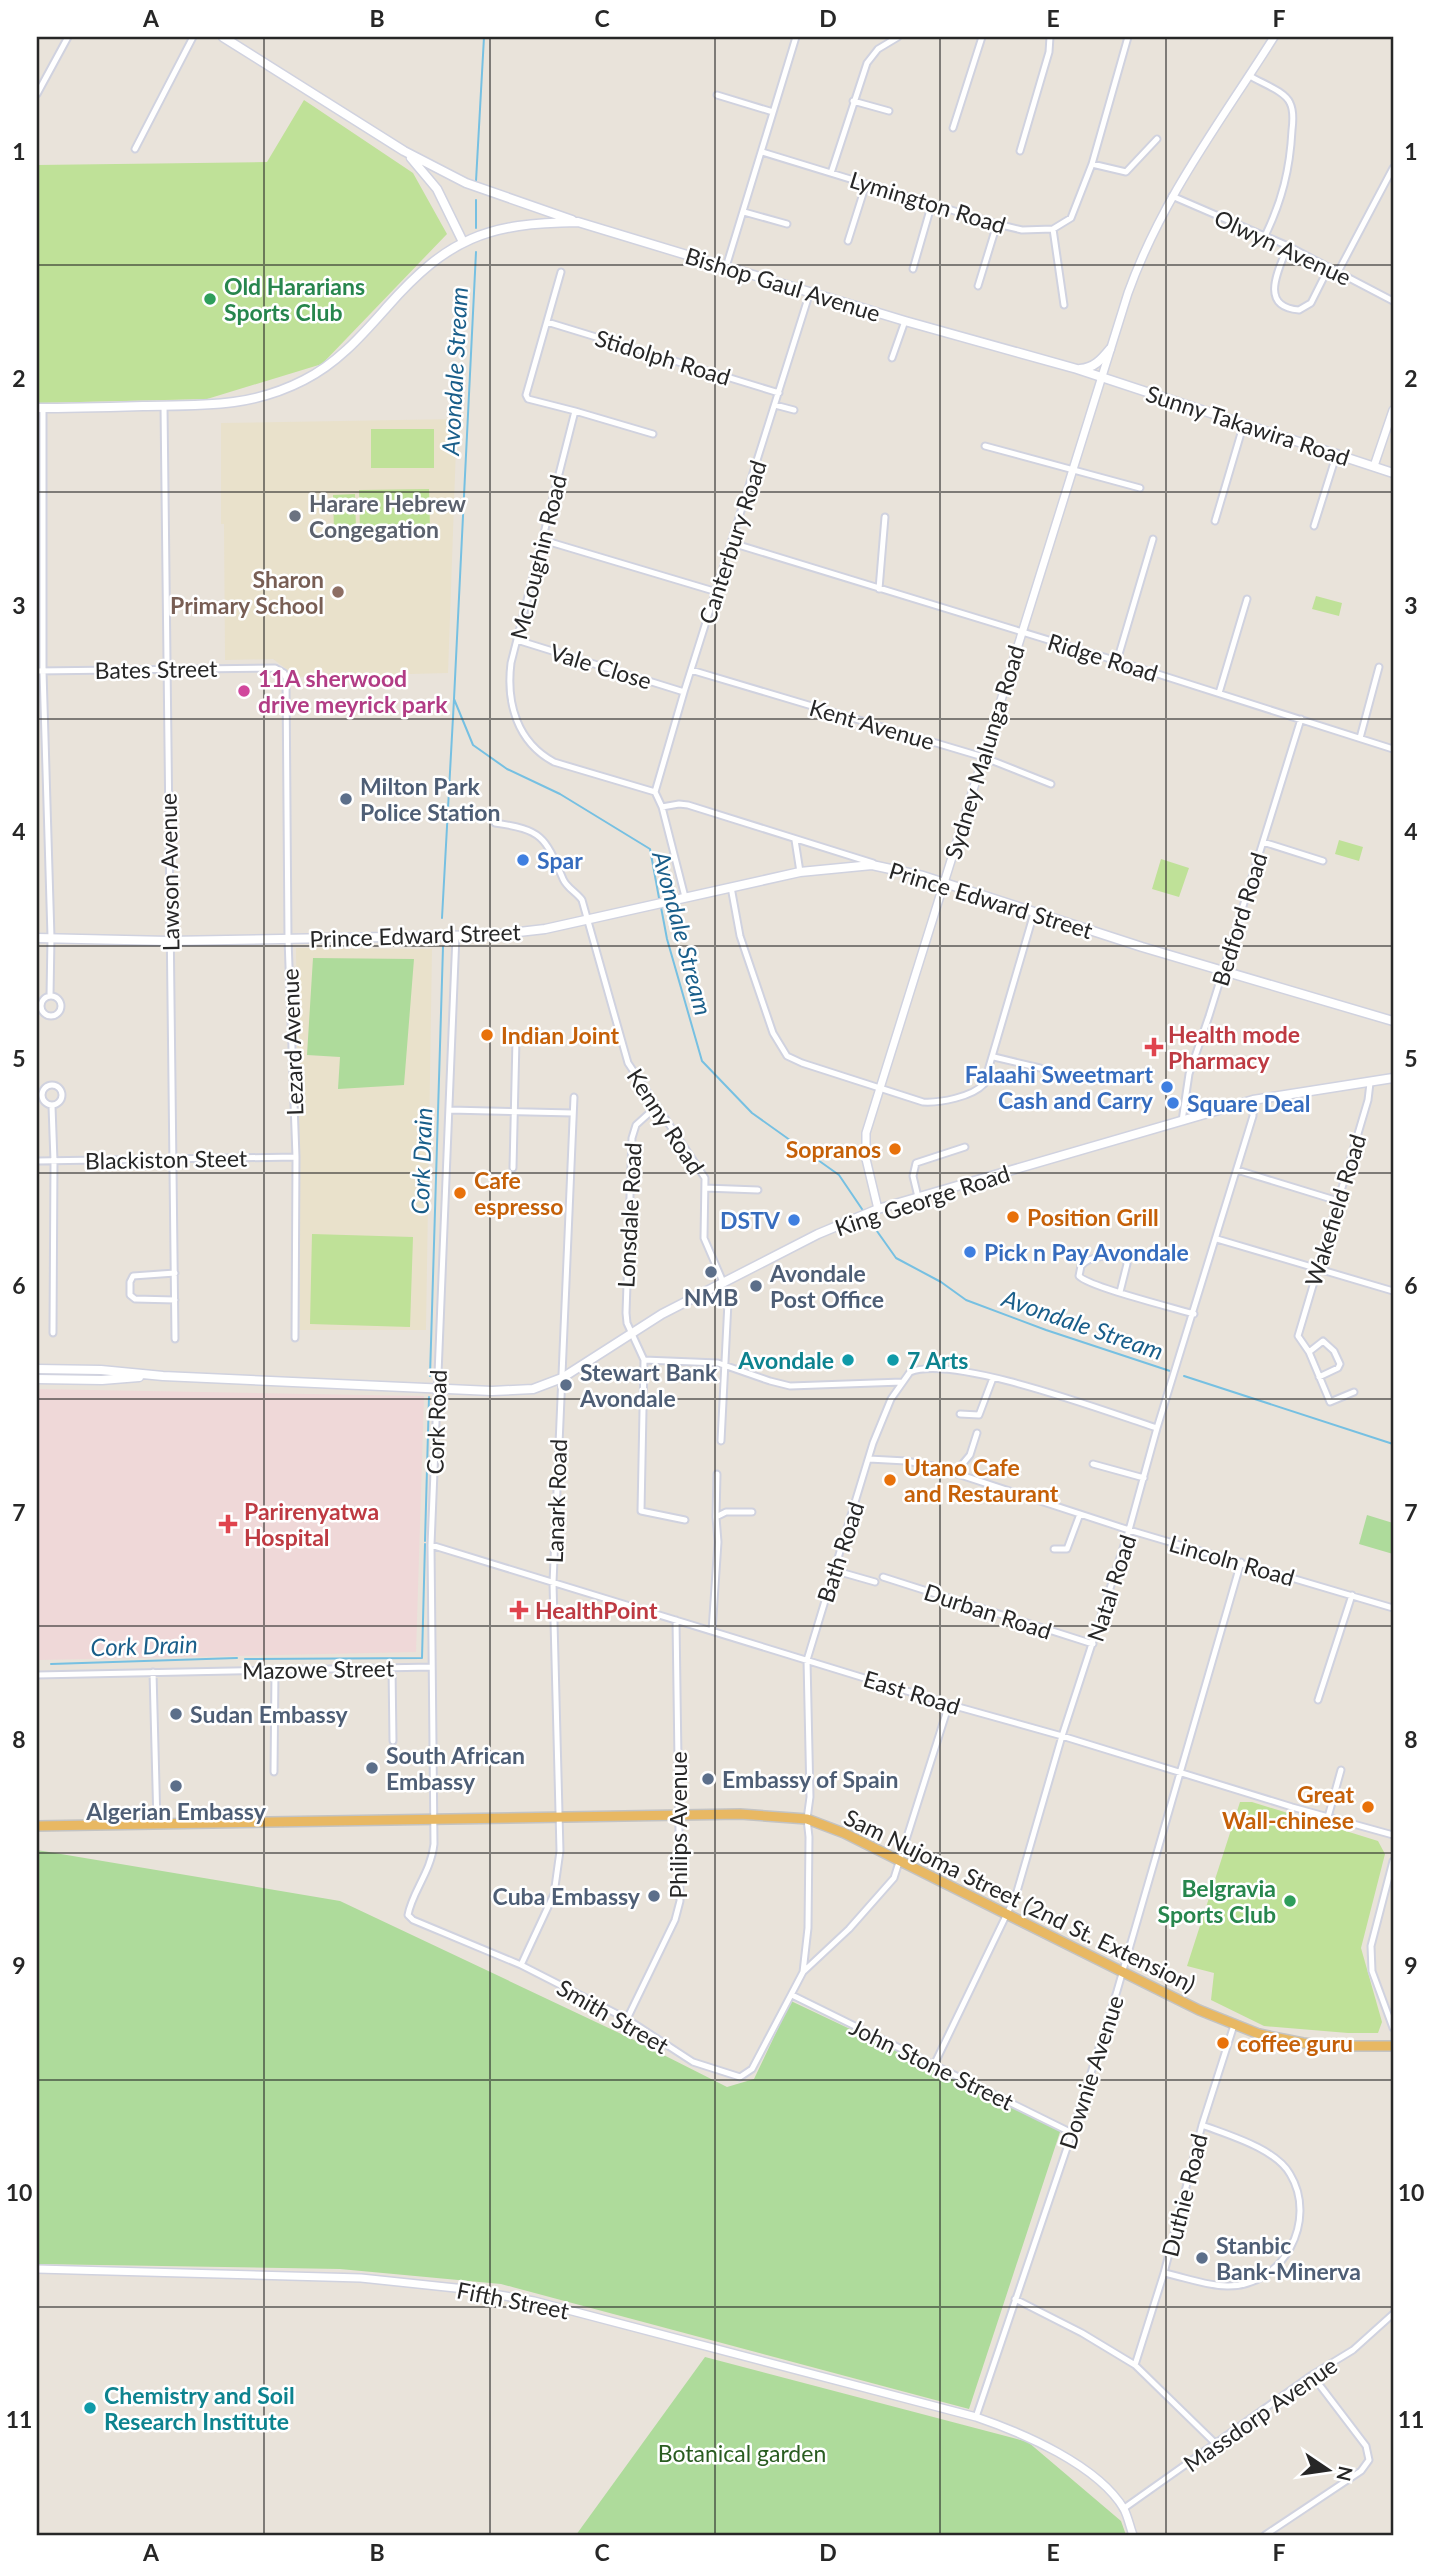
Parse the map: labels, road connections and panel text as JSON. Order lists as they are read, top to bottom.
{
  "streets": {
    "highway": ["Sam Nujoma Street (2nd St. Extension)"],
    "main road": [
      "Bishop Gaul Avenue",
      "Sunny Takawira Road",
      "Prince Edward Street",
      "King George Road"
    ],
    "street": [
      "Lymington Road",
      "Olwyn Avenue",
      "Stidolph Road",
      "Canterbury Road",
      "McLoughin Road",
      "Ridge Road",
      "Vale Close",
      "Bates Street",
      "Kent Avenue",
      "Sydney Malunga Road",
      "Lawson Avenue",
      "Bedford Road",
      "Lezard Avenue",
      "Kenny Road",
      "Blackiston Steet",
      "Wakefield Road",
      "Lonsdale Road",
      "Cork Road",
      "Lanark Road",
      "Bath Road",
      "Lincoln Road",
      "Natal Road",
      "Durban Road",
      "Mazowe Street",
      "East Road",
      "Philips Avenue",
      "Smith Street",
      "John Stone Street",
      "Downie Avenue",
      "Duthie Road",
      "Fifth Street",
      "Massdorp Avenue"
    ]
  },
  "crossings": [
    ["Olwyn Avenue", "Sydney Malunga Road"],
    ["Bishop Gaul Avenue", "Sunny Takawira Road"],
    ["Bishop Gaul Avenue", "Canterbury Road"],
    ["Bishop Gaul Avenue", "Sydney Malunga Road"],
    ["Bishop Gaul Avenue", "Lawson Avenue"],
    ["Stidolph Road", "Canterbury Road"],
    ["Sunny Takawira Road", "Sydney Malunga Road"],
    ["Canterbury Road", "McLoughin Road"],
    ["Canterbury Road", "Ridge Road"],
    ["Canterbury Road", "Vale Close"],
    ["Canterbury Road", "Kent Avenue"],
    ["McLoughin Road", "Vale Close"],
    ["Ridge Road", "Sydney Malunga Road"],
    ["Ridge Road", "Bedford Road"],
    ["Bates Street", "Lawson Avenue"],
    ["Bates Street", "Lezard Avenue"],
    ["Kent Avenue", "Sydney Malunga Road"],
    ["Sydney Malunga Road", "Prince Edward Street"],
    ["Sydney Malunga Road", "King George Road"],
    ["Lawson Avenue", "Prince Edward Street"],
    ["Lawson Avenue", "Blackiston Steet"],
    ["Prince Edward Street", "Bedford Road"],
    ["Prince Edward Street", "Lezard Avenue"],
    ["Prince Edward Street", "Kenny Road"],
    ["Prince Edward Street", "Cork Road"],
    ["Bedford Road", "King George Road"],
    ["Lezard Avenue", "Blackiston Steet"],
    ["Kenny Road", "King George Road"],
    ["Kenny Road", "Lonsdale Road"],
    ["King George Road", "Wakefield Road"],
    ["King George Road", "Lonsdale Road"],
    ["King George Road", "Cork Road"],
    ["King George Road", "Lanark Road"],
    ["King George Road", "Natal Road"],
    ["Cork Road", "Mazowe Street"],
    ["Cork Road", "East Road"],
    ["Cork Road", "Sam Nujoma Street (2nd St. Extension)"],
    ["Cork Road", "Smith Street"],
    ["Lanark Road", "East Road"],
    ["Lanark Road", "Sam Nujoma Street (2nd St. Extension)"],
    ["Lanark Road", "Smith Street"],
    ["Bath Road", "Lincoln Road"],
    ["Bath Road", "East Road"],
    ["Bath Road", "Sam Nujoma Street (2nd St. Extension)"],
    ["Bath Road", "Smith Street"],
    ["Bath Road", "John Stone Street"],
    ["Lincoln Road", "Natal Road"],
    ["Lincoln Road", "Downie Avenue"],
    ["Natal Road", "Durban Road"],
    ["Natal Road", "East Road"],
    ["Natal Road", "Sam Nujoma Street (2nd St. Extension)"],
    ["Natal Road", "John Stone Street"],
    ["East Road", "Philips Avenue"],
    ["East Road", "Downie Avenue"],
    ["Philips Avenue", "Sam Nujoma Street (2nd St. Extension)"],
    ["Philips Avenue", "Smith Street"],
    ["Sam Nujoma Street (2nd St. Extension)", "Downie Avenue"],
    ["Sam Nujoma Street (2nd St. Extension)", "Duthie Road"],
    ["Smith Street", "John Stone Street"],
    ["John Stone Street", "Downie Avenue"],
    ["Downie Avenue", "Fifth Street"],
    ["Fifth Street", "Massdorp Avenue"]
  ],
  "water": ["Avondale Stream", "Cork Drain"],
  "parks": ["Botanical garden"],
  "places": {
    "other": [
      "Old Hararians Sports Club",
      "Harare Hebrew Congegation",
      "Sharon Primary School",
      "11A sherwood drive meyrick park",
      "Milton Park Police Station",
      "Spar",
      "Indian Joint",
      "Falaahi Sweetmart Cash and Carry",
      "Square Deal",
      "Sopranos",
      "Cafe espresso",
      "Position Grill",
      "DSTV",
      "Pick n Pay Avondale",
      "NMB",
      "Avondale Post Office",
      "Avondale",
      "7 Arts",
      "Stewart Bank Avondale",
      "Utano Cafe and Restaurant",
      "Sudan Embassy",
      "South African Embassy",
      "Embassy of Spain",
      "Algerian Embassy",
      "Great Wall-chinese",
      "Cuba Embassy",
      "Belgravia Sports Club",
      "coffee guru",
      "Stanbic Bank-Minerva",
      "Chemistry and Soil Research Institute"
    ],
    "health": ["Health mode Pharmacy", "Parirenyatwa Hospital", "HealthPoint"]
  },
  "north": "right",
  "grid": {
    "columns": [
      "A",
      "B",
      "C",
      "D",
      "E",
      "F"
    ],
    "rows": [
      "1",
      "2",
      "3",
      "4",
      "5",
      "6",
      "7",
      "8",
      "9",
      "10",
      "11"
    ]
  }
}
